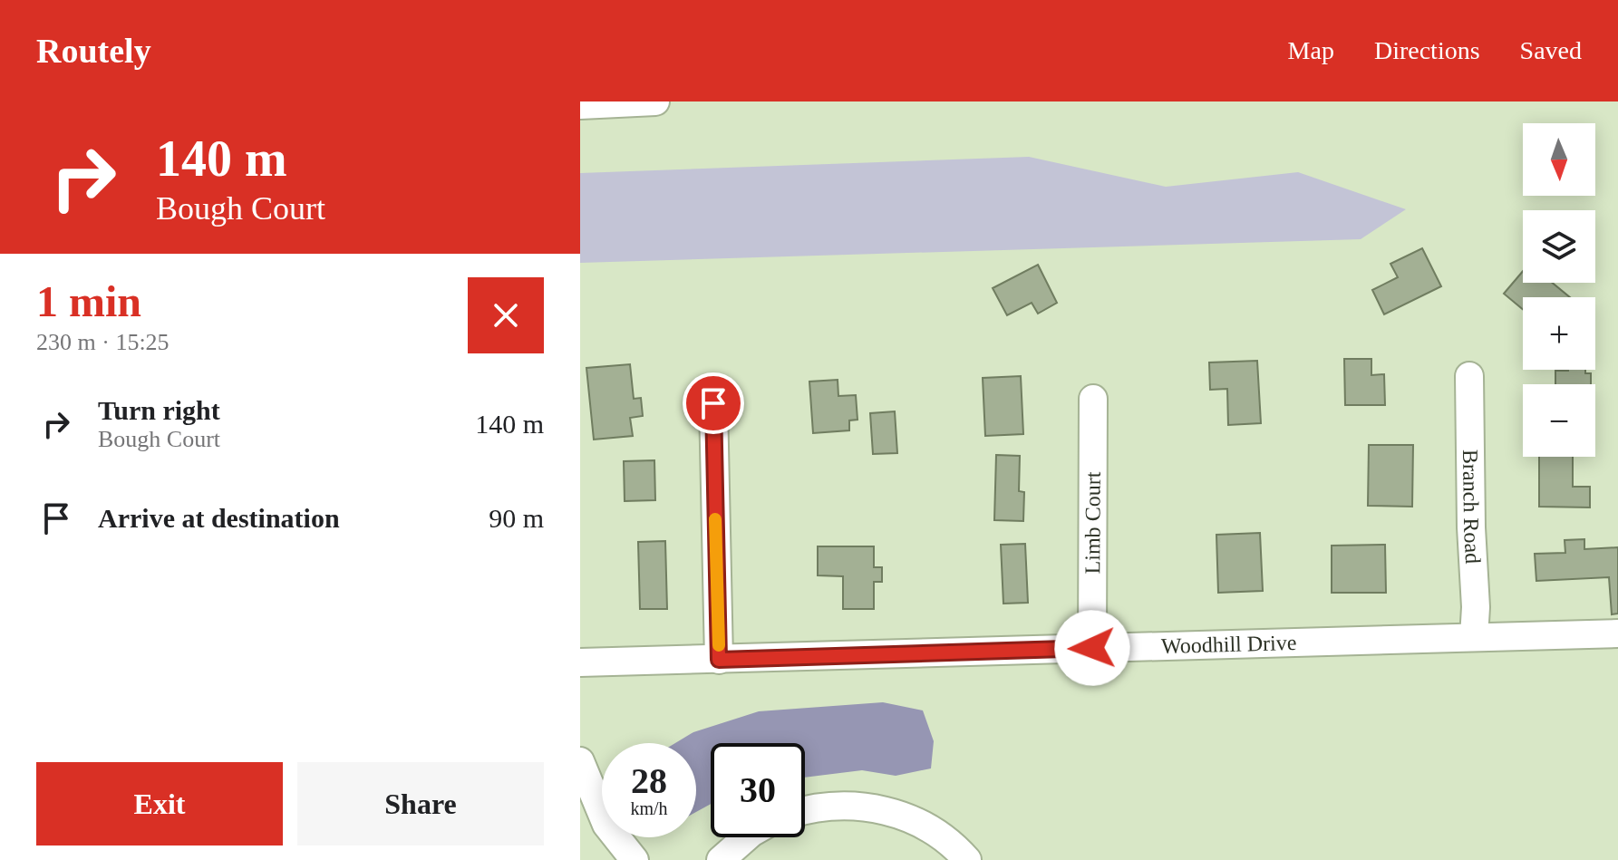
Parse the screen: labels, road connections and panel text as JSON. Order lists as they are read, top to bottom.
{
  "streets": {
    "street": ["Branch Road", "Limb Court", "Woodhill Drive"]
  },
  "crossings": [
    ["Branch Road", "Woodhill Drive"],
    ["Limb Court", "Woodhill Drive"]
  ],
  "north": "bottom",
  "page": {
    "header": "Routely",
    "nav": ["Map", "Directions", "Saved"],
    "turn": ["140 m", "Bough Court"],
    "map_buttons": ["+", "−"],
    "heading": ["1 min", "230 m · 15:25"],
    "list": [
      {
        "name": "Turn right",
        "note": "Bough Court",
        "value": "140 m"
      },
      {
        "name": "Arrive at destination",
        "value": "90 m"
      }
    ],
    "speed": "28 km/h",
    "limit": "30",
    "buttons": ["Exit", "Share"]
  }
}
